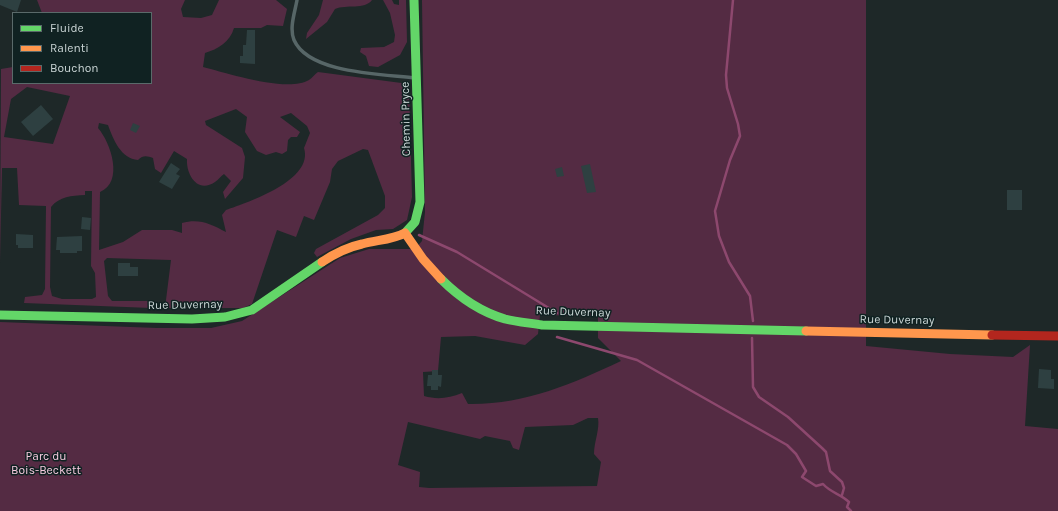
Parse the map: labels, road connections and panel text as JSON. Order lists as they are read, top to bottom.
{
  "streets": {
    "street": ["Chemin Pryce", "Rue Duvernay"]
  },
  "crossings": [
    ["Chemin Pryce", "Rue Duvernay"]
  ],
  "parks": ["Parc du Bois-Beckett"],
  "legend": ["Fluide", "Ralenti", "Bouchon"]
}
